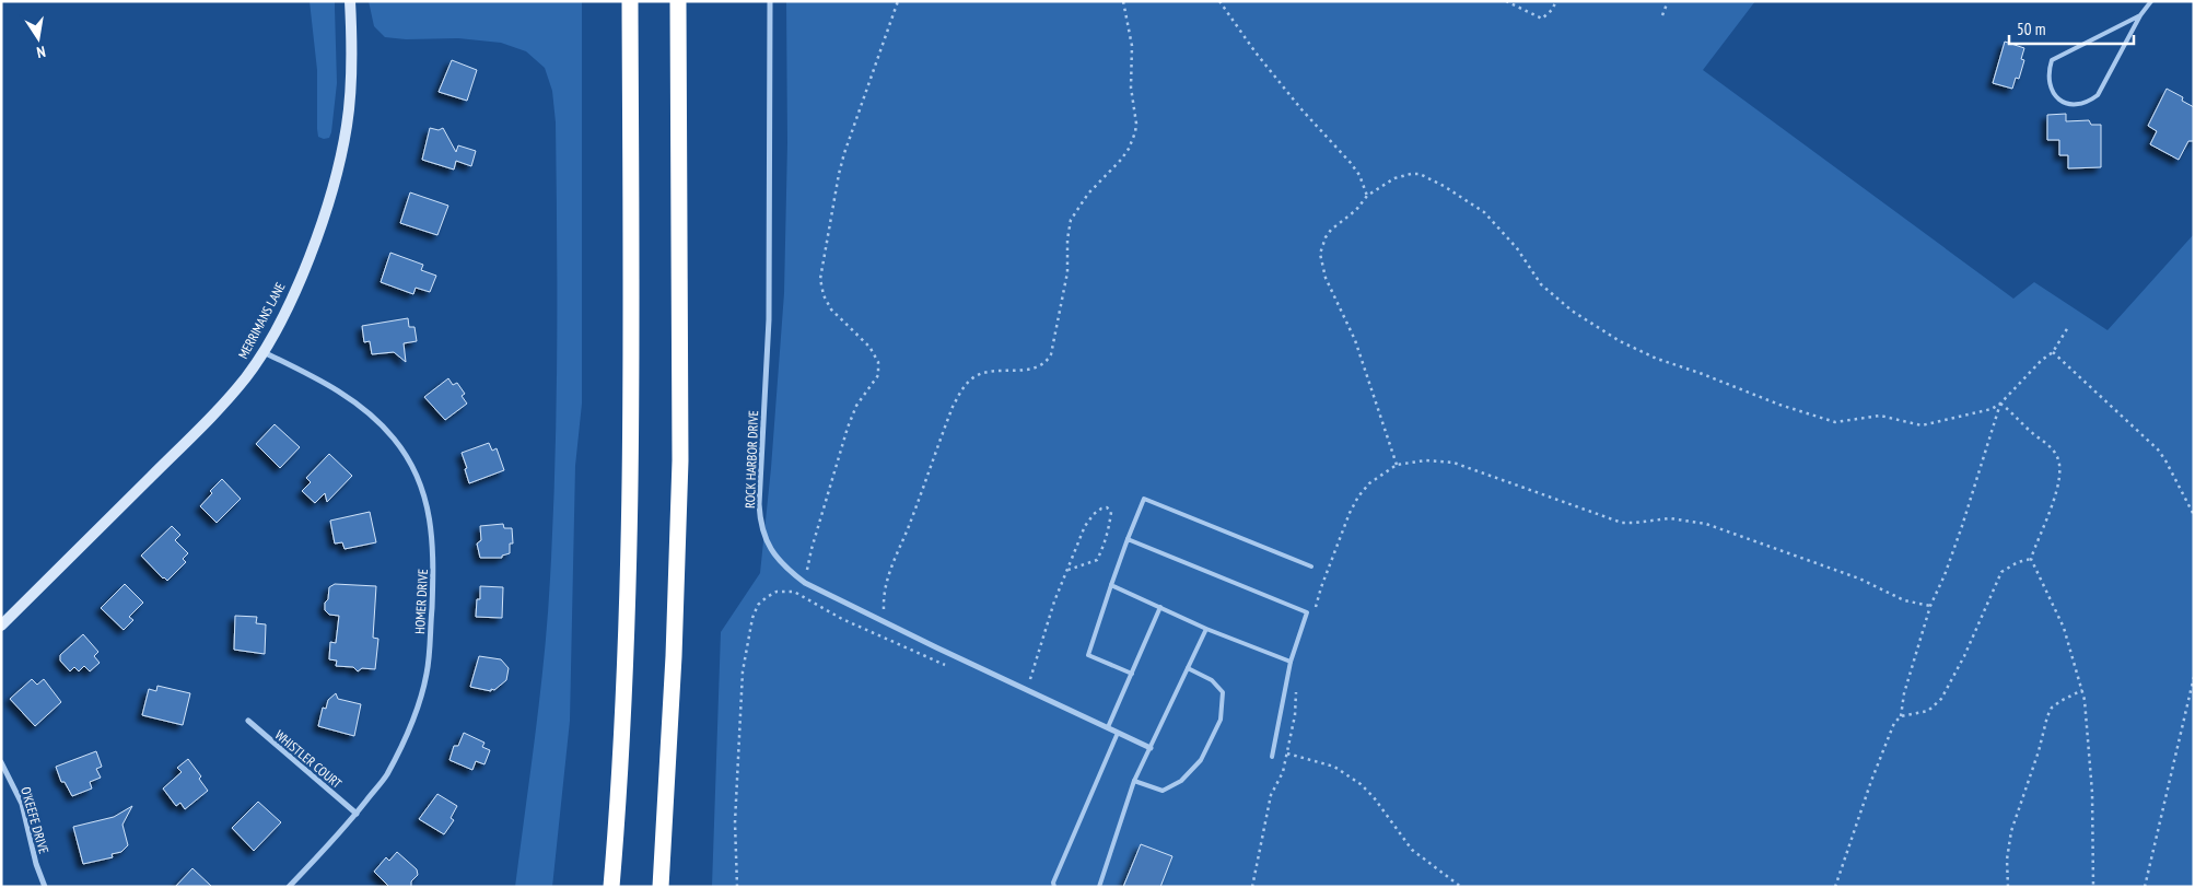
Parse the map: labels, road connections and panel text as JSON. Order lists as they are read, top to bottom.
{
  "streets": {
    "main road": ["MERRIMANS LANE"],
    "street": [
      "ROCK HARBOR DRIVE",
      "HOMER DRIVE",
      "WHISTLER COURT",
      "O'KEEFE DRIVE"
    ]
  },
  "crossings": [
    ["MERRIMANS LANE", "HOMER DRIVE"],
    ["HOMER DRIVE", "WHISTLER COURT"]
  ],
  "scale_bar": "50 m",
  "north": "bottom"
}
